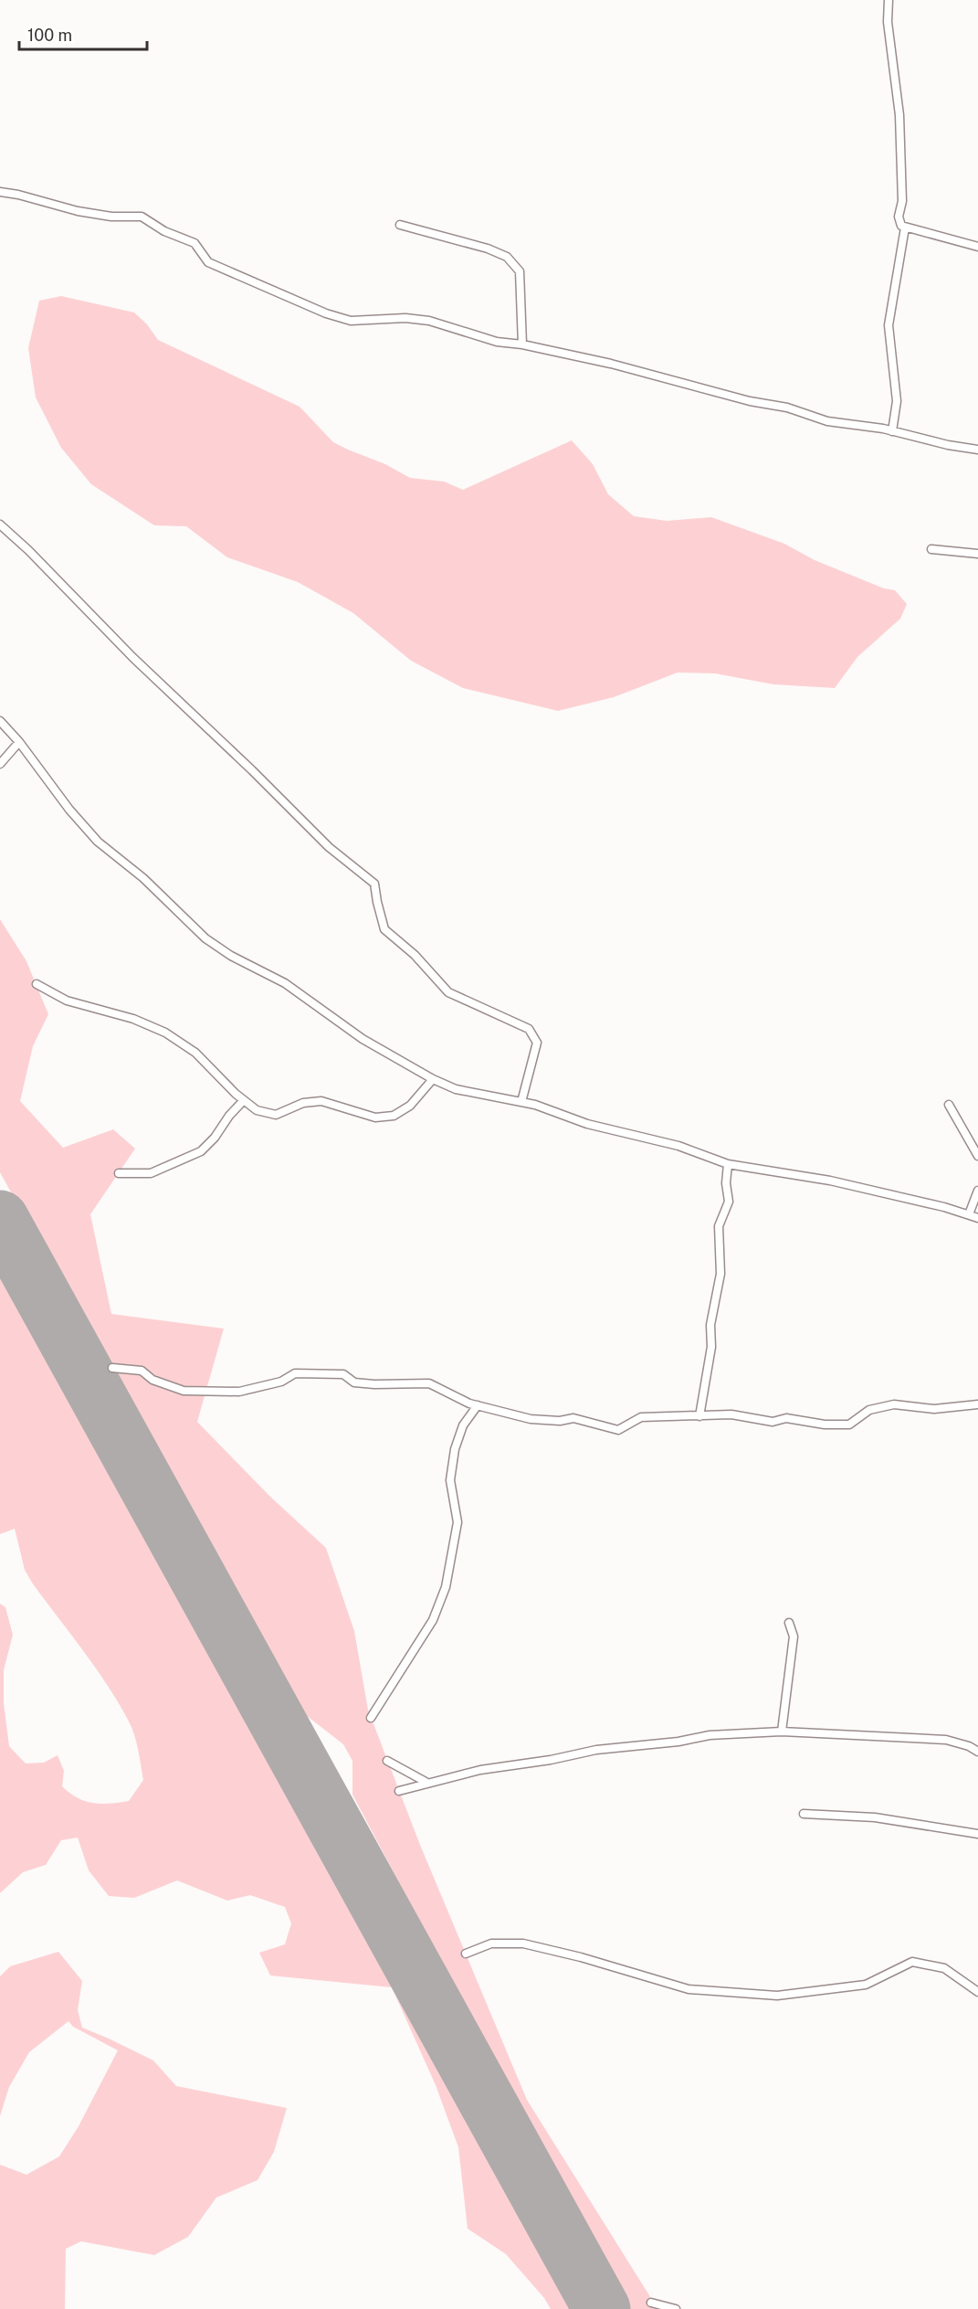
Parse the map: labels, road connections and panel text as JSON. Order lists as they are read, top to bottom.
{
  "scale_bar": "100 m"
}
